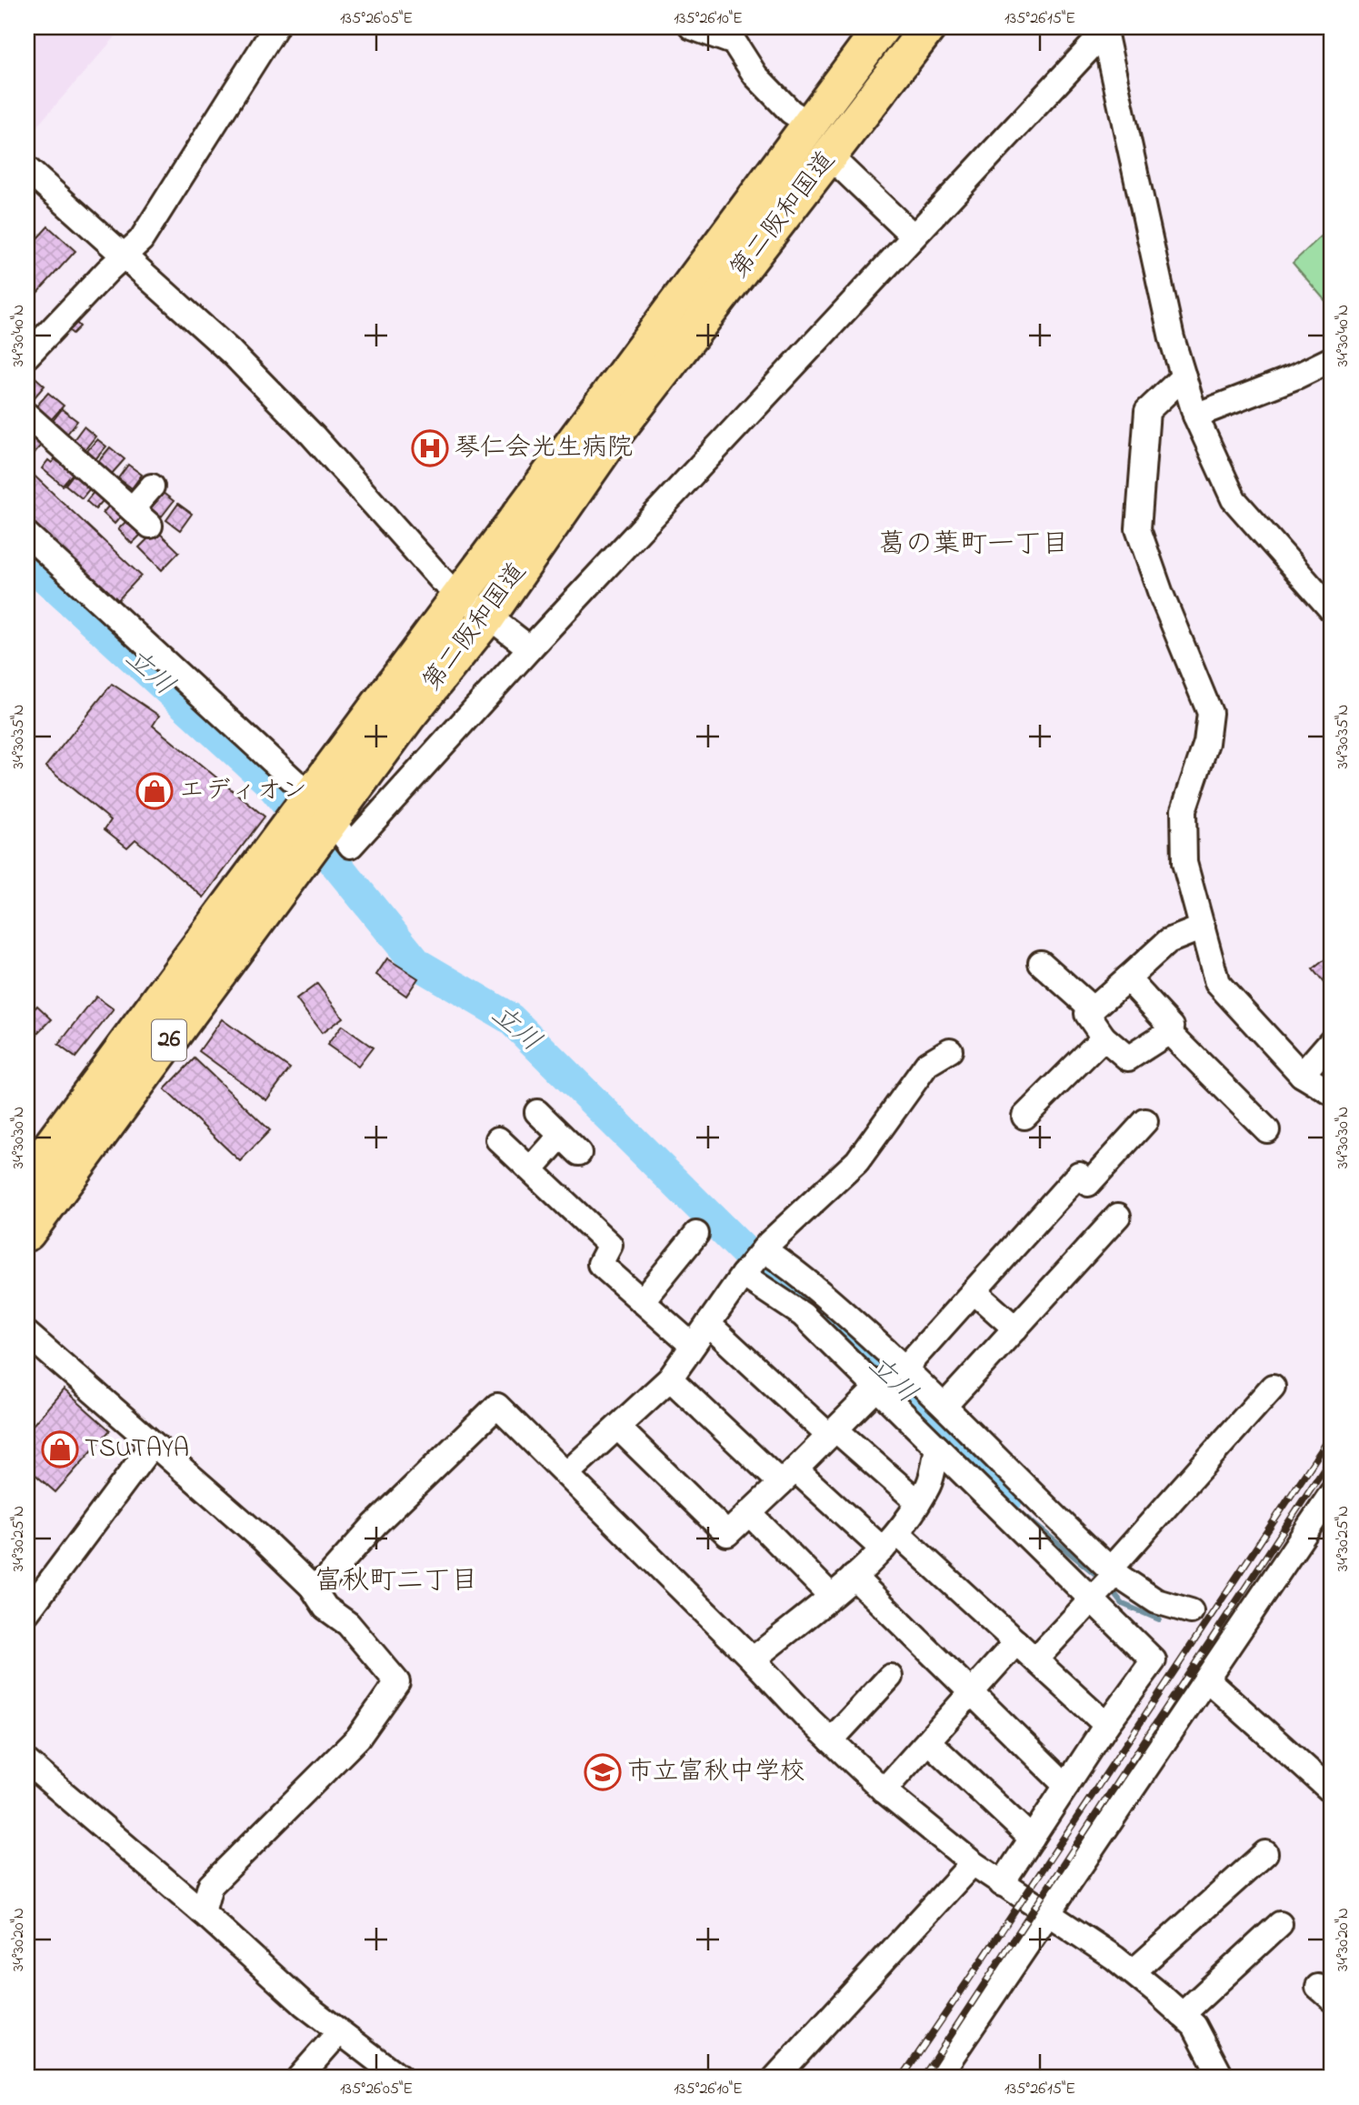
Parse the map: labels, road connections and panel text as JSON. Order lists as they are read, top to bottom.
{
  "streets": {
    "highway": ["第二阪和国道", "26"]
  },
  "districts": ["葛の葉町一丁目", "富秋町二丁目"],
  "water": ["立川"],
  "places": {
    "hospital": ["琴仁会光生病院"],
    "shop": ["エディオン", "TSUTAYA"],
    "school or university": ["市立富秋中学校"]
  },
  "coordinates": [
    "135°26'05\"E",
    "135°26'10\"E",
    "135°26'15\"E",
    "34°30'40\"N",
    "34°30'35\"N",
    "34°30'30\"N",
    "34°30'25\"N",
    "34°30'20\"N"
  ]
}
